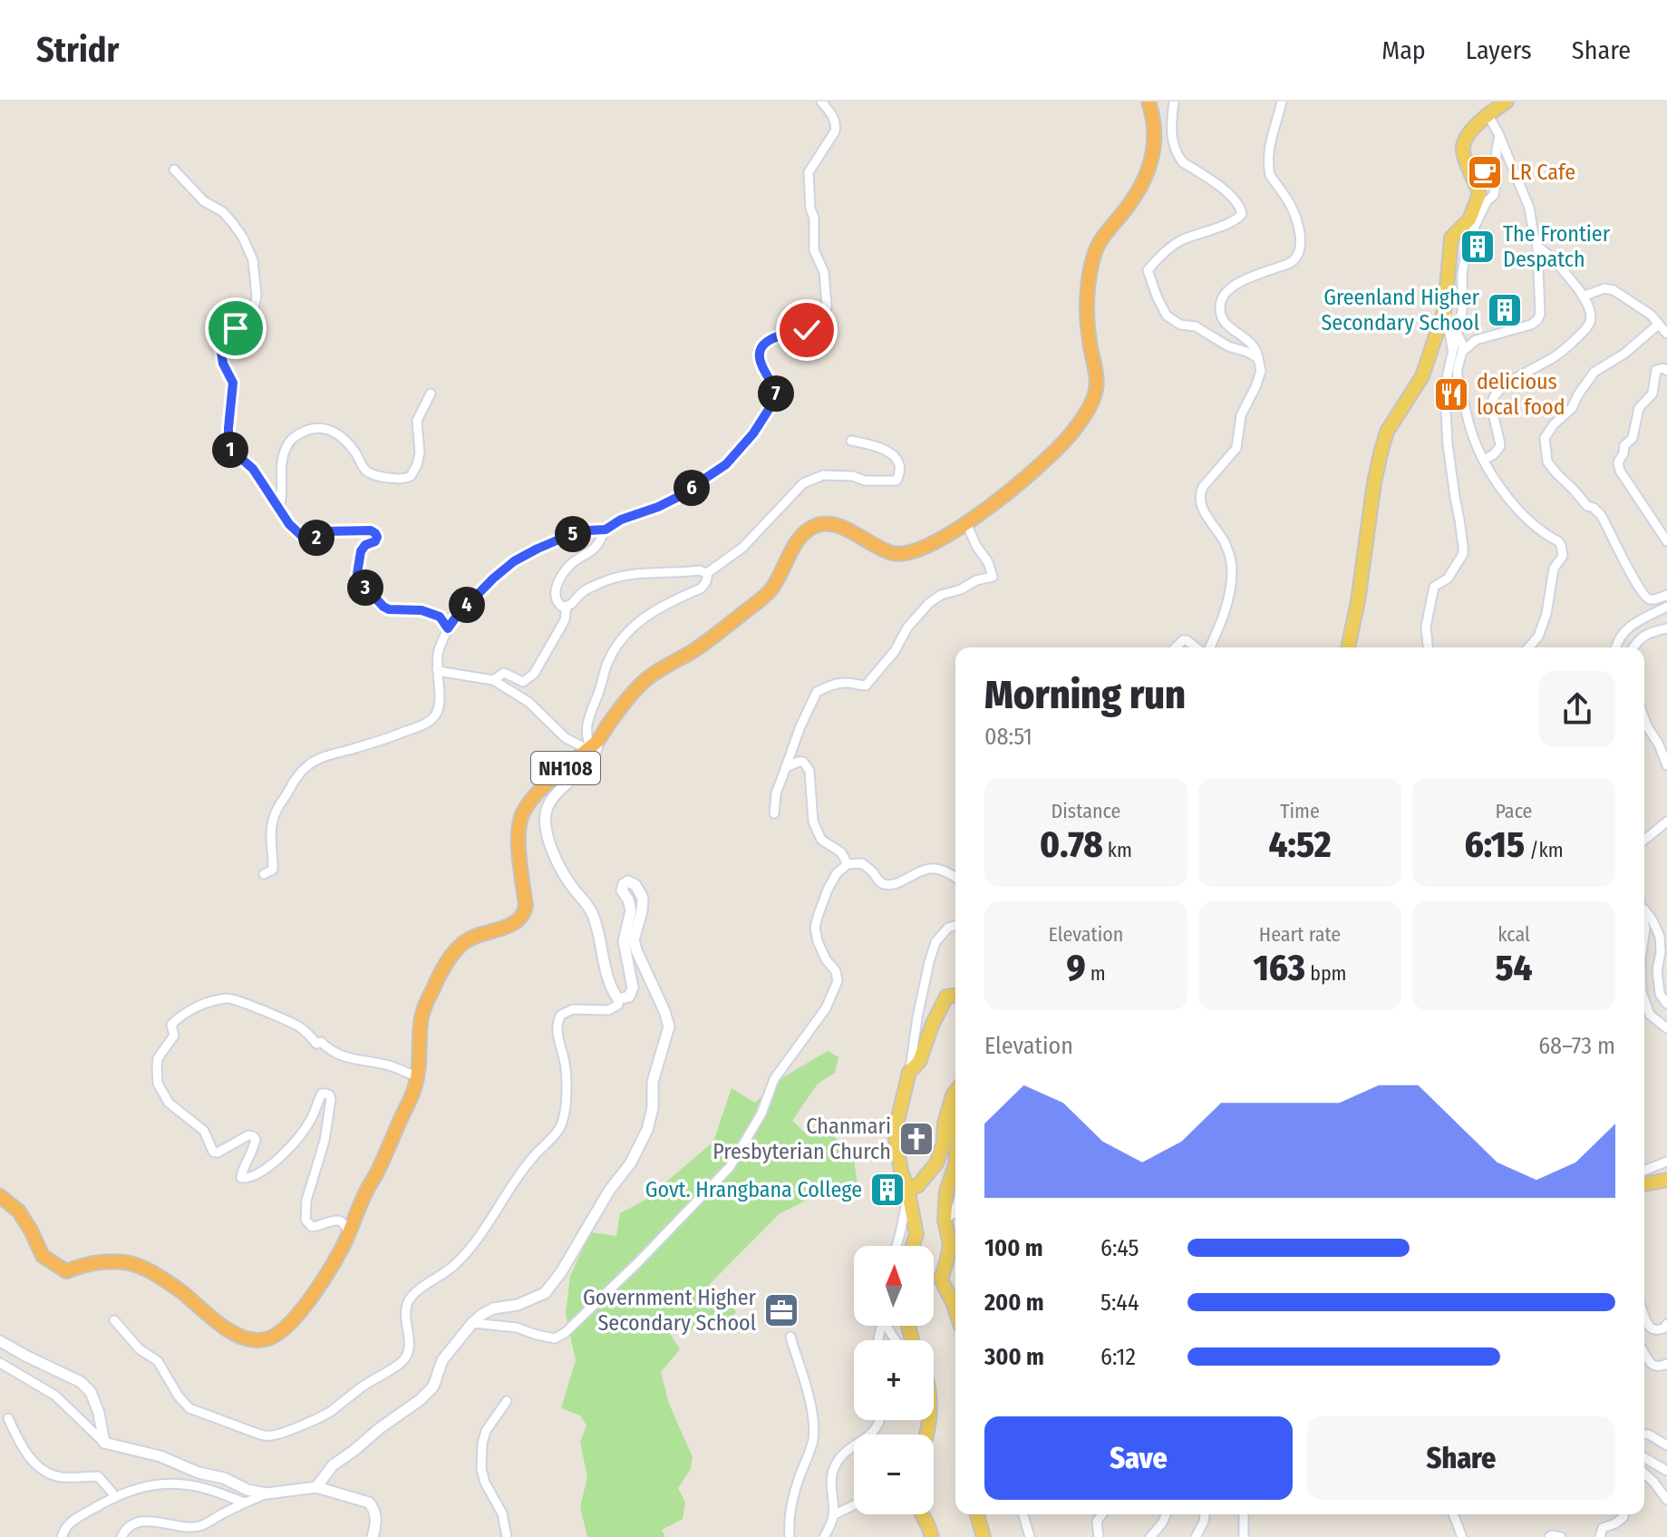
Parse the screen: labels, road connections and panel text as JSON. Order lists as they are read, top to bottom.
{
  "streets": {
    "highway": ["NH108"]
  },
  "places": {
    "cafe": ["LR Cafe"],
    "building": ["The Frontier Despatch", "Greenland Higher Secondary School", "Govt. Hrangbana College"],
    "restaurant": ["delicious local food"],
    "church": ["Chanmari Presbyterian Church"],
    "office": ["Government Higher Secondary School"]
  },
  "north": "top",
  "page": {
    "header": "Stridr",
    "nav": ["Map", "Layers", "Share"],
    "pins": [
      "7",
      "1",
      "6",
      "5",
      "2",
      "3",
      "4"
    ],
    "heading": ["Morning run", "08:51"],
    "stats": [
      ["Distance", "0.78 km"],
      ["Time", "4:52"],
      ["Pace", "6:15 /km"],
      ["Elevation", "9 m"],
      ["Heart rate", "163 bpm"],
      ["kcal", "54"]
    ],
    "chart": ["Elevation", "68–73 m"],
    "list": [
      {
        "name": "100 m",
        "note": "6:45"
      },
      {
        "name": "200 m",
        "note": "5:44"
      },
      {
        "name": "300 m",
        "note": "6:12"
      }
    ],
    "map_buttons": ["+", "−"],
    "buttons": ["Save", "Share"]
  }
}
